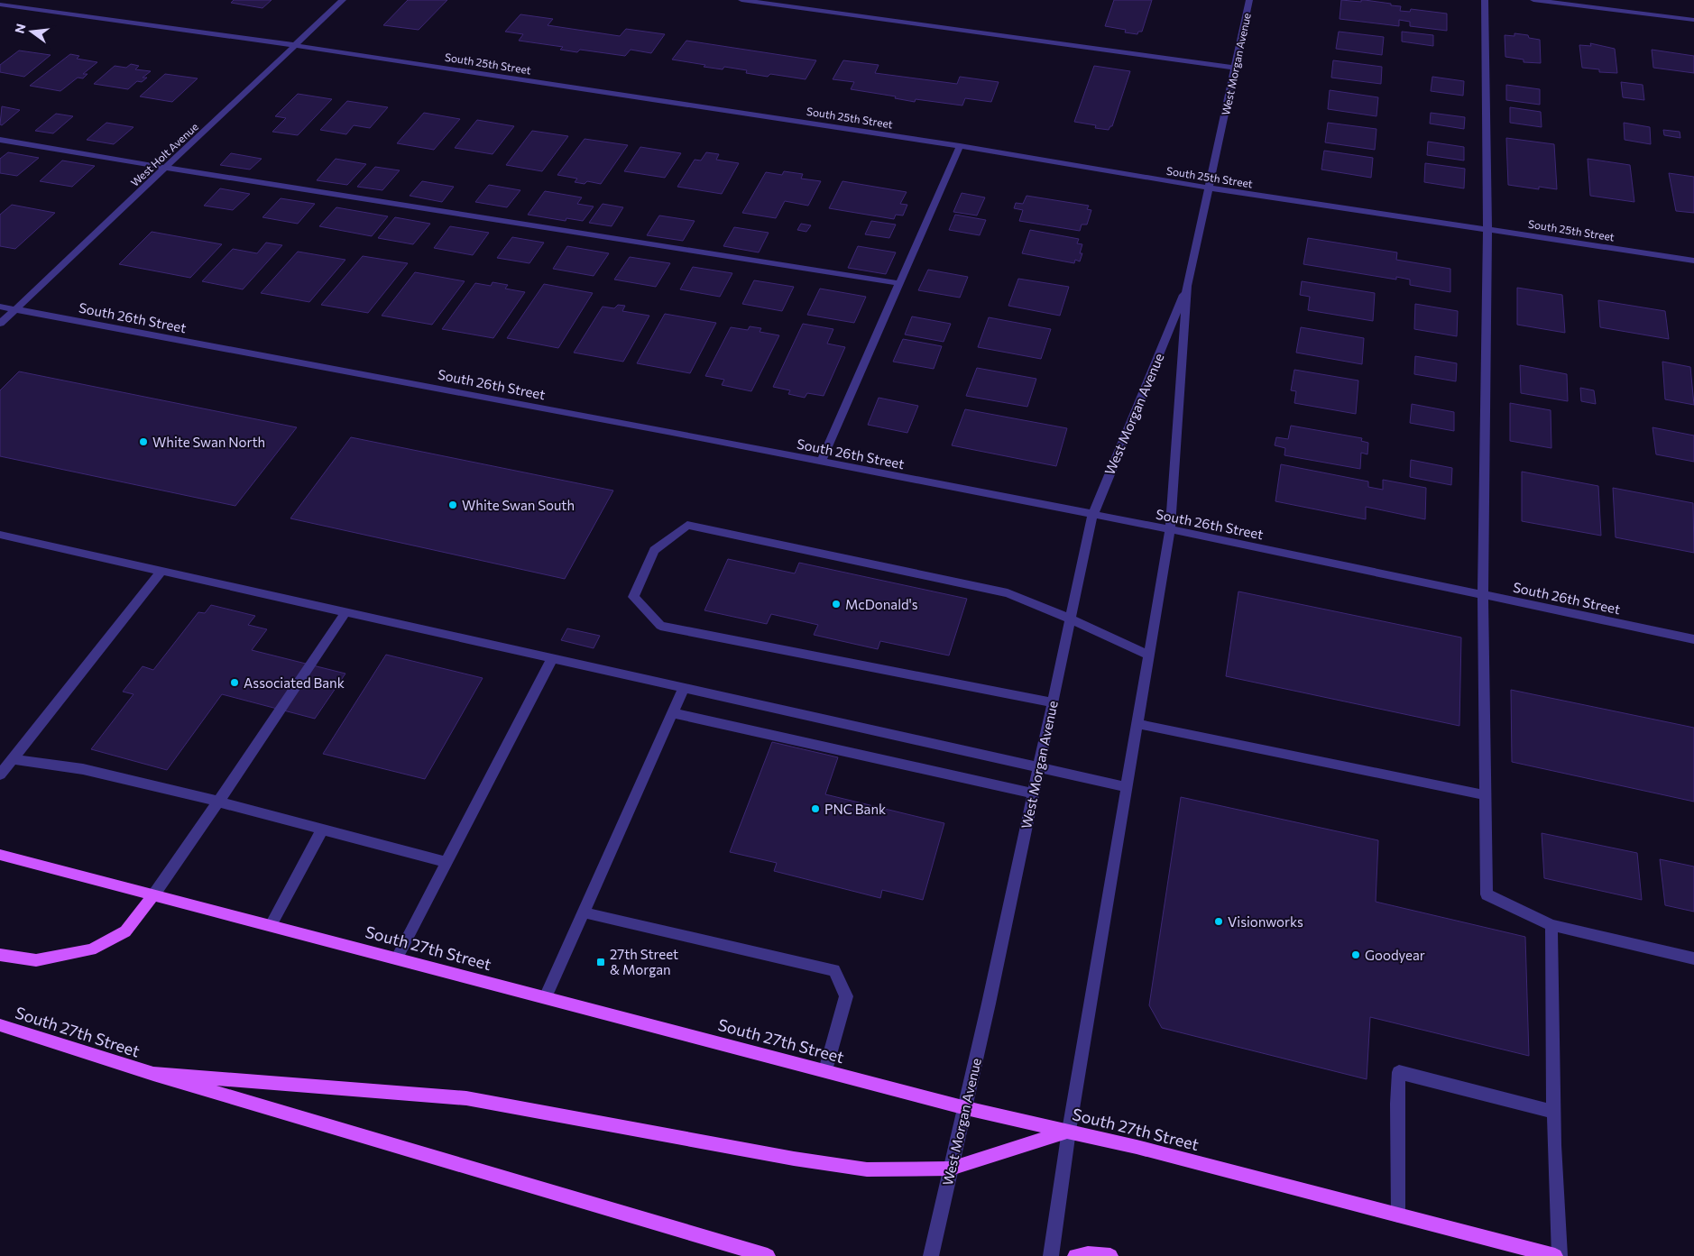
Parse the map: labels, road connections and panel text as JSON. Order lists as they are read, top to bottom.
{
  "streets": {
    "main road": ["South 27th Street"],
    "street": [
      "South 25th Street",
      "West Morgan Avenue",
      "West Holt Avenue",
      "South 26th Street"
    ]
  },
  "crossings": [
    ["South 25th Street", "West Morgan Avenue"],
    ["South 25th Street", "West Holt Avenue"],
    ["West Morgan Avenue", "South 26th Street"],
    ["West Morgan Avenue", "South 27th Street"],
    ["West Holt Avenue", "South 26th Street"]
  ],
  "places": {
    "other": [
      "White Swan North",
      "White Swan South",
      "McDonald's",
      "Associated Bank",
      "PNC Bank",
      "Visionworks",
      "Goodyear"
    ],
    "transit": ["27th Street & Morgan"]
  },
  "north": "left"
}
